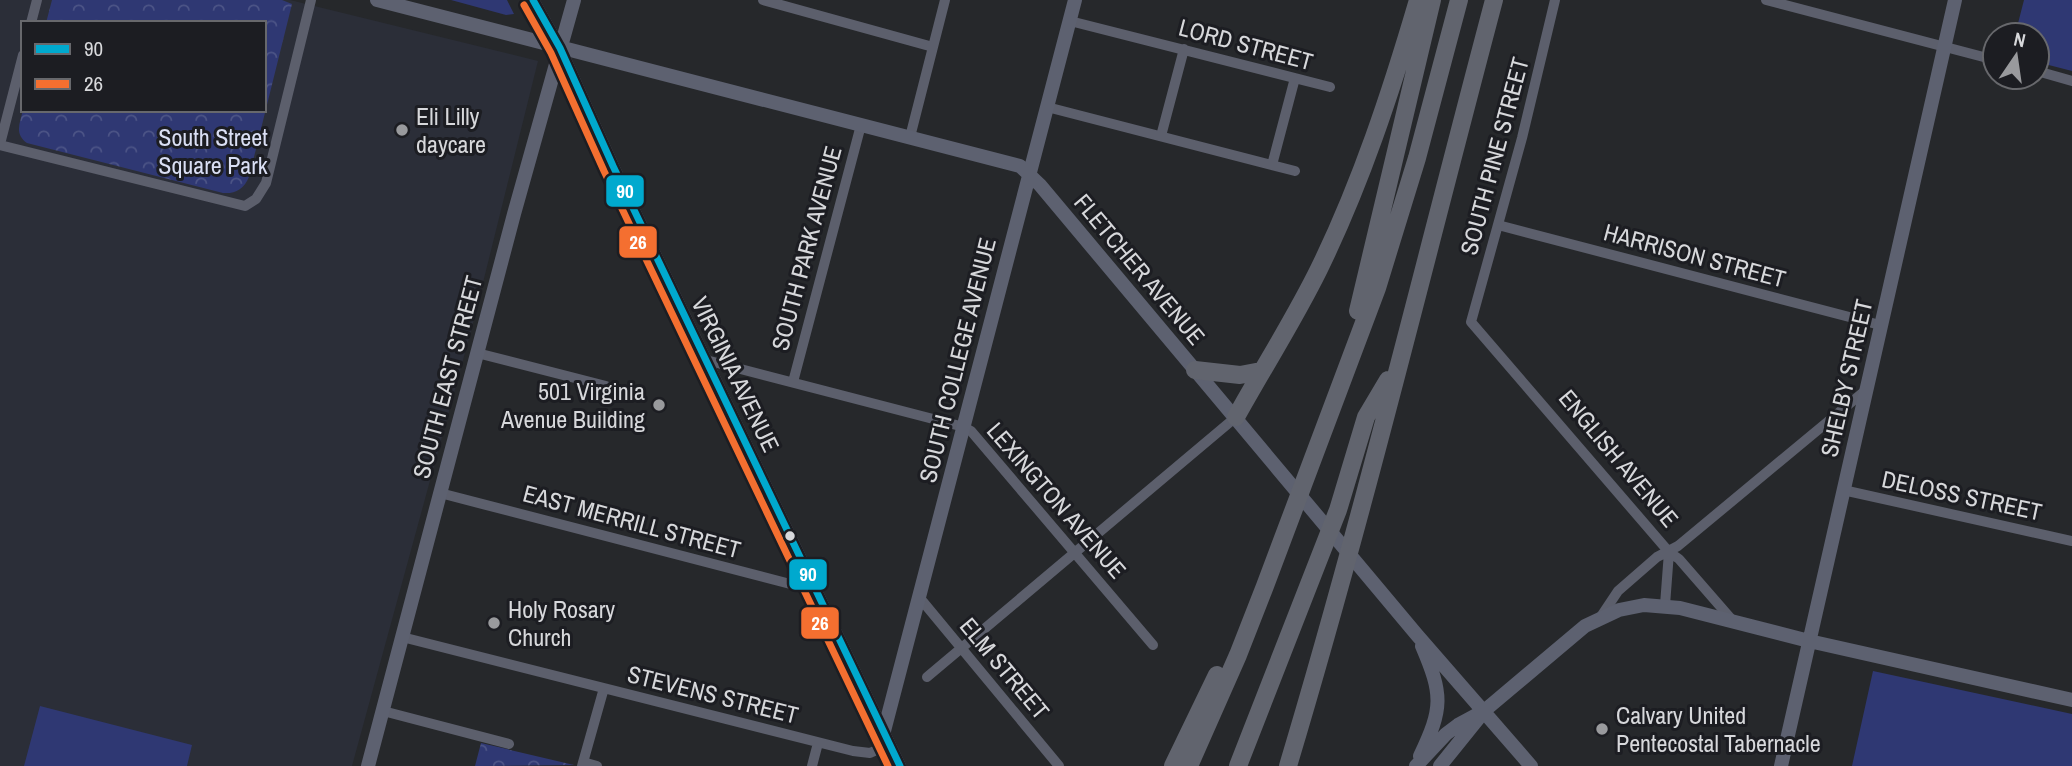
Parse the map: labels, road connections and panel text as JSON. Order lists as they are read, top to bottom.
{
  "streets": {
    "main road": [
      "FLETCHER AVENUE",
      "SOUTH COLLEGE AVENUE",
      "SOUTH EAST STREET",
      "SHELBY STREET"
    ],
    "street": [
      "LORD STREET",
      "SOUTH PINE STREET",
      "SOUTH PARK AVENUE",
      "HARRISON STREET",
      "VIRGINIA AVENUE",
      "ENGLISH AVENUE",
      "DELOSS STREET",
      "LEXINGTON AVENUE",
      "EAST MERRILL STREET",
      "ELM STREET",
      "STEVENS STREET"
    ]
  },
  "crossings": [
    ["LORD STREET", "SOUTH COLLEGE AVENUE"],
    ["SOUTH PINE STREET", "HARRISON STREET"],
    ["SOUTH PINE STREET", "ENGLISH AVENUE"],
    ["SOUTH PARK AVENUE", "FLETCHER AVENUE"],
    ["SOUTH PARK AVENUE", "LEXINGTON AVENUE"],
    ["HARRISON STREET", "SHELBY STREET"],
    ["FLETCHER AVENUE", "SOUTH COLLEGE AVENUE"],
    ["FLETCHER AVENUE", "VIRGINIA AVENUE"],
    ["FLETCHER AVENUE", "SOUTH EAST STREET"],
    ["SOUTH COLLEGE AVENUE", "VIRGINIA AVENUE"],
    ["SOUTH COLLEGE AVENUE", "LEXINGTON AVENUE"],
    ["SOUTH COLLEGE AVENUE", "ELM STREET"],
    ["SOUTH COLLEGE AVENUE", "STEVENS STREET"],
    ["VIRGINIA AVENUE", "SOUTH EAST STREET"],
    ["VIRGINIA AVENUE", "LEXINGTON AVENUE"],
    ["VIRGINIA AVENUE", "EAST MERRILL STREET"],
    ["VIRGINIA AVENUE", "STEVENS STREET"],
    ["SOUTH EAST STREET", "EAST MERRILL STREET"],
    ["SOUTH EAST STREET", "STEVENS STREET"],
    ["SHELBY STREET", "DELOSS STREET"]
  ],
  "parks": ["South Street Square Park"],
  "places": [
    "Eli Lilly daycare",
    "501 Virginia Avenue Building",
    "Holy Rosary Church",
    "Calvary United Pentecostal Tabernacle"
  ],
  "lines": ["transit line 90", "transit line 26"],
  "legend": ["90", "26"],
  "north": "top"
}
